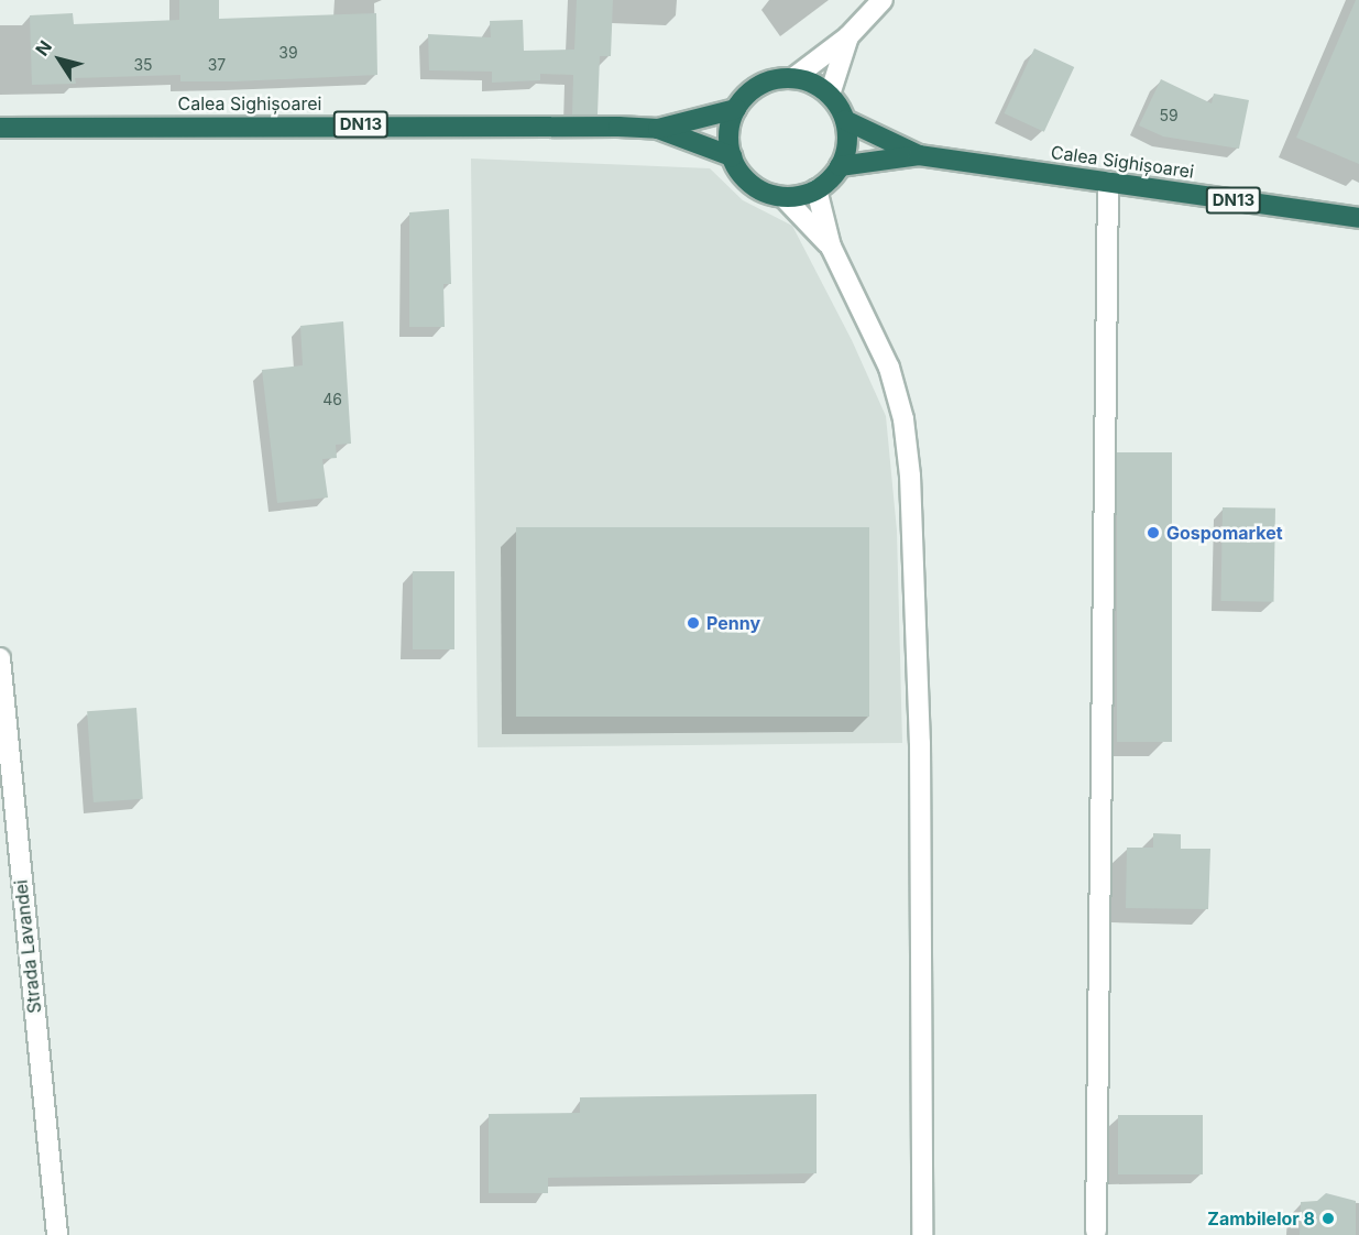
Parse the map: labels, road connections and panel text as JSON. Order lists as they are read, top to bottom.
{
  "streets": {
    "highway": ["Calea Sighișoarei", "DN13"],
    "street": ["Strada Lavandei"]
  },
  "crossings": [
    ["Calea Sighișoarei", "DN13"]
  ],
  "places": ["Gospomarket", "Penny", "Zambilelor 8"],
  "house_numbers": [
    "39",
    "35",
    "37",
    "59",
    "46"
  ],
  "north": "top left"
}
